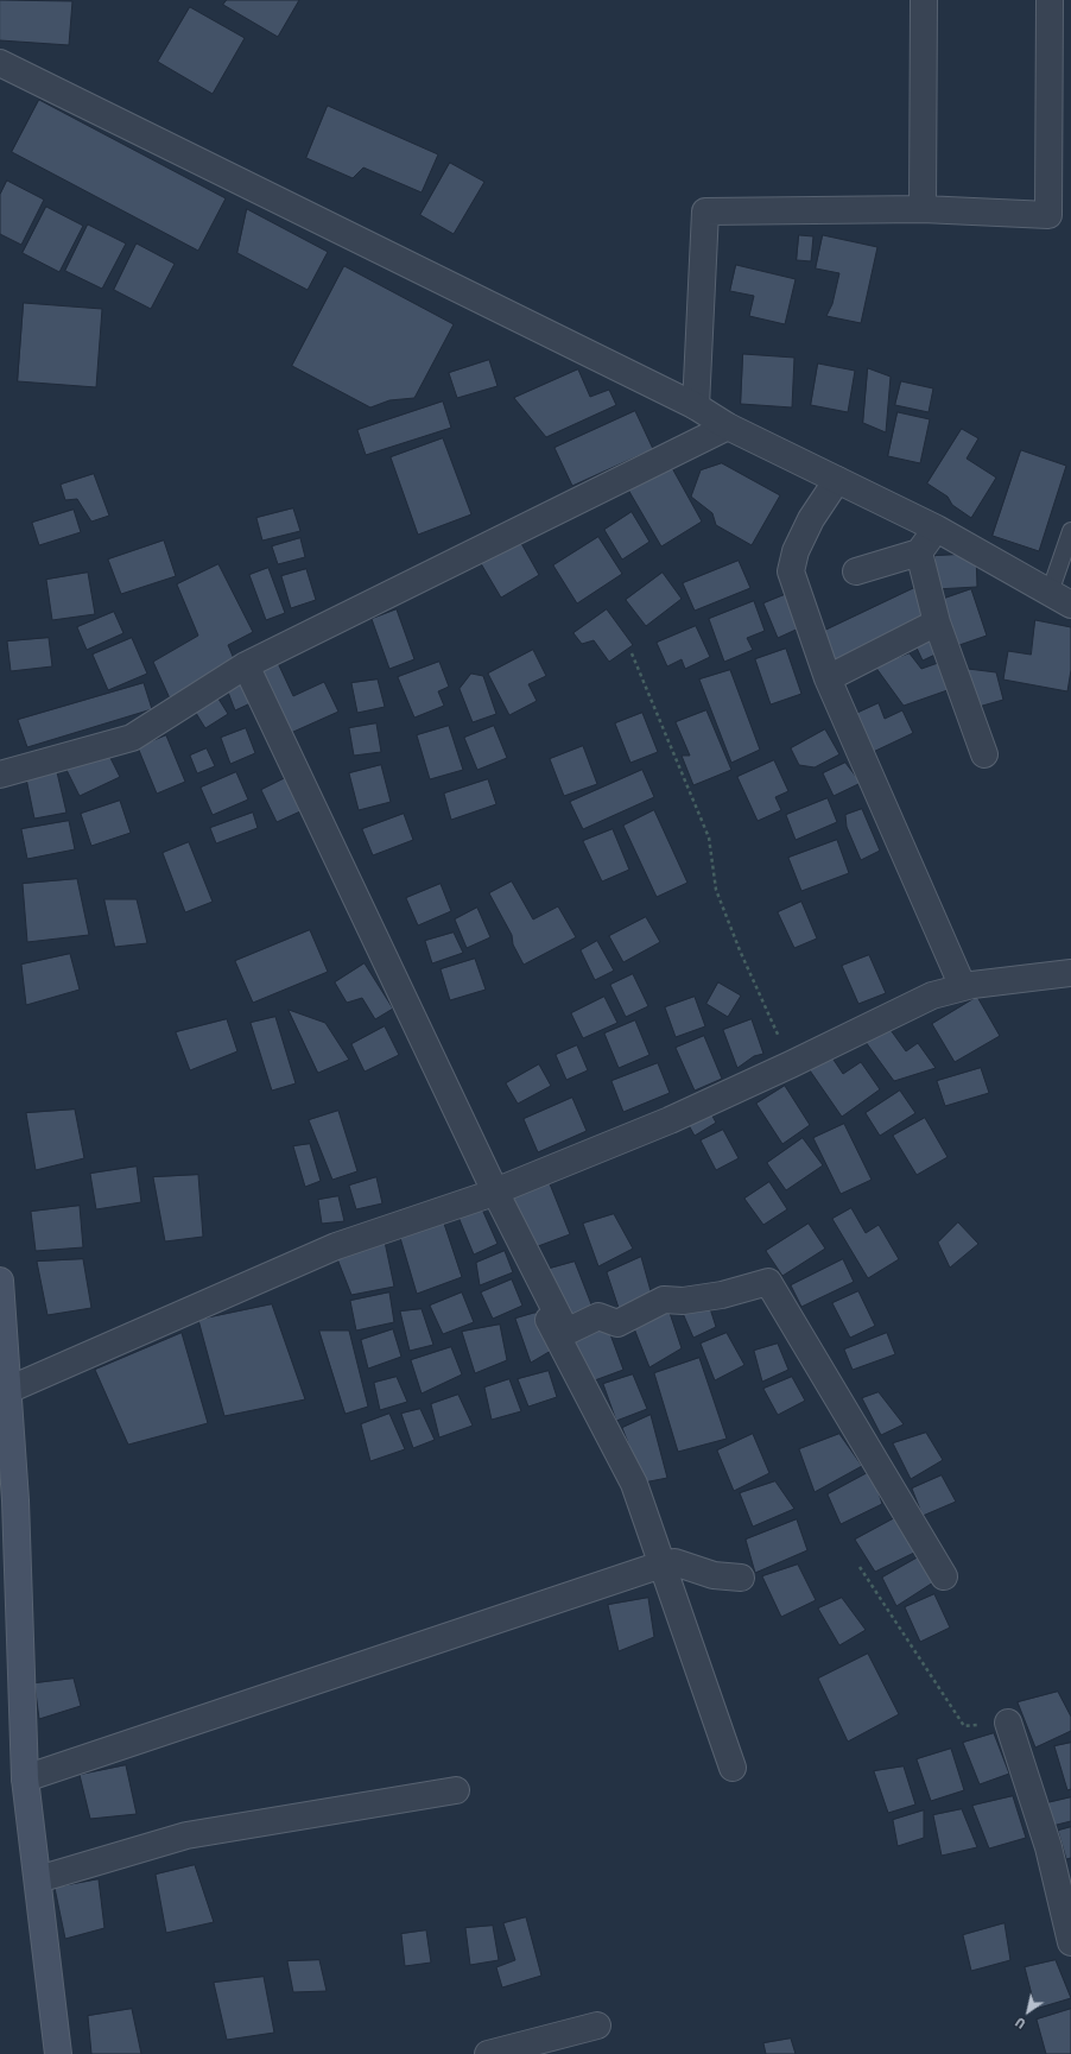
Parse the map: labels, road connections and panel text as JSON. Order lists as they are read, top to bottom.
{
  "north": "bottom left"
}
